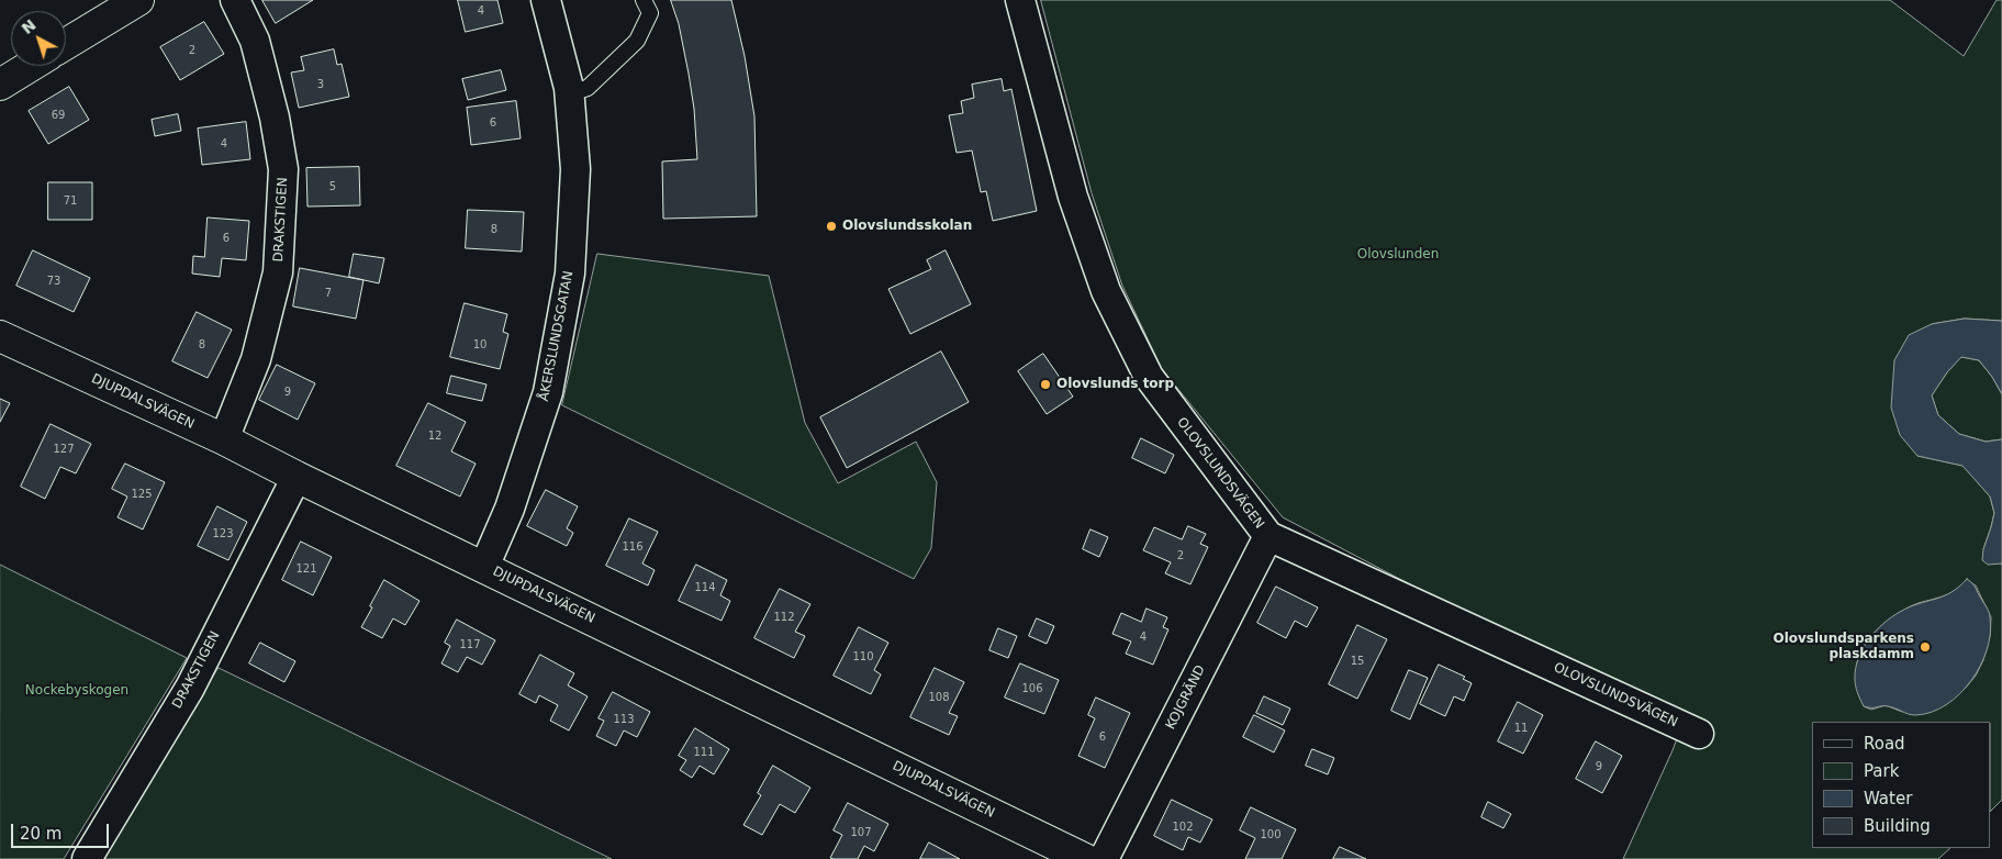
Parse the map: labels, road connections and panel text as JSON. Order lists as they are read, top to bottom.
{
  "streets": {
    "street": [
      "DRAKSTIGEN",
      "ÅKERSLUNDSGATAN",
      "DJUPDALSVÄGEN",
      "OLOVSLUNDSVÄGEN",
      "KOJGRÄND"
    ]
  },
  "crossings": [
    ["DRAKSTIGEN", "DJUPDALSVÄGEN"],
    ["ÅKERSLUNDSGATAN", "DJUPDALSVÄGEN"],
    ["OLOVSLUNDSVÄGEN", "KOJGRÄND"]
  ],
  "parks": ["Olovslunden", "Nockebyskogen"],
  "places": ["Olovslundsskolan", "Olovslunds torp", "Olovslundsparkens plaskdamm"],
  "house_numbers": [
    "4",
    "2",
    "3",
    "69",
    "6",
    "4",
    "5",
    "71",
    "8",
    "6",
    "73",
    "7",
    "8",
    "10",
    "9",
    "12",
    "127",
    "125",
    "123",
    "116",
    "2",
    "121",
    "114",
    "112",
    "4",
    "117",
    "110",
    "15",
    "106",
    "108",
    "113",
    "11",
    "6",
    "111",
    "9",
    "102",
    "107",
    "100"
  ],
  "legend": [
    "Road",
    "Park",
    "Water",
    "Building"
  ],
  "scale_bar": "20 m",
  "north": "top left"
}
